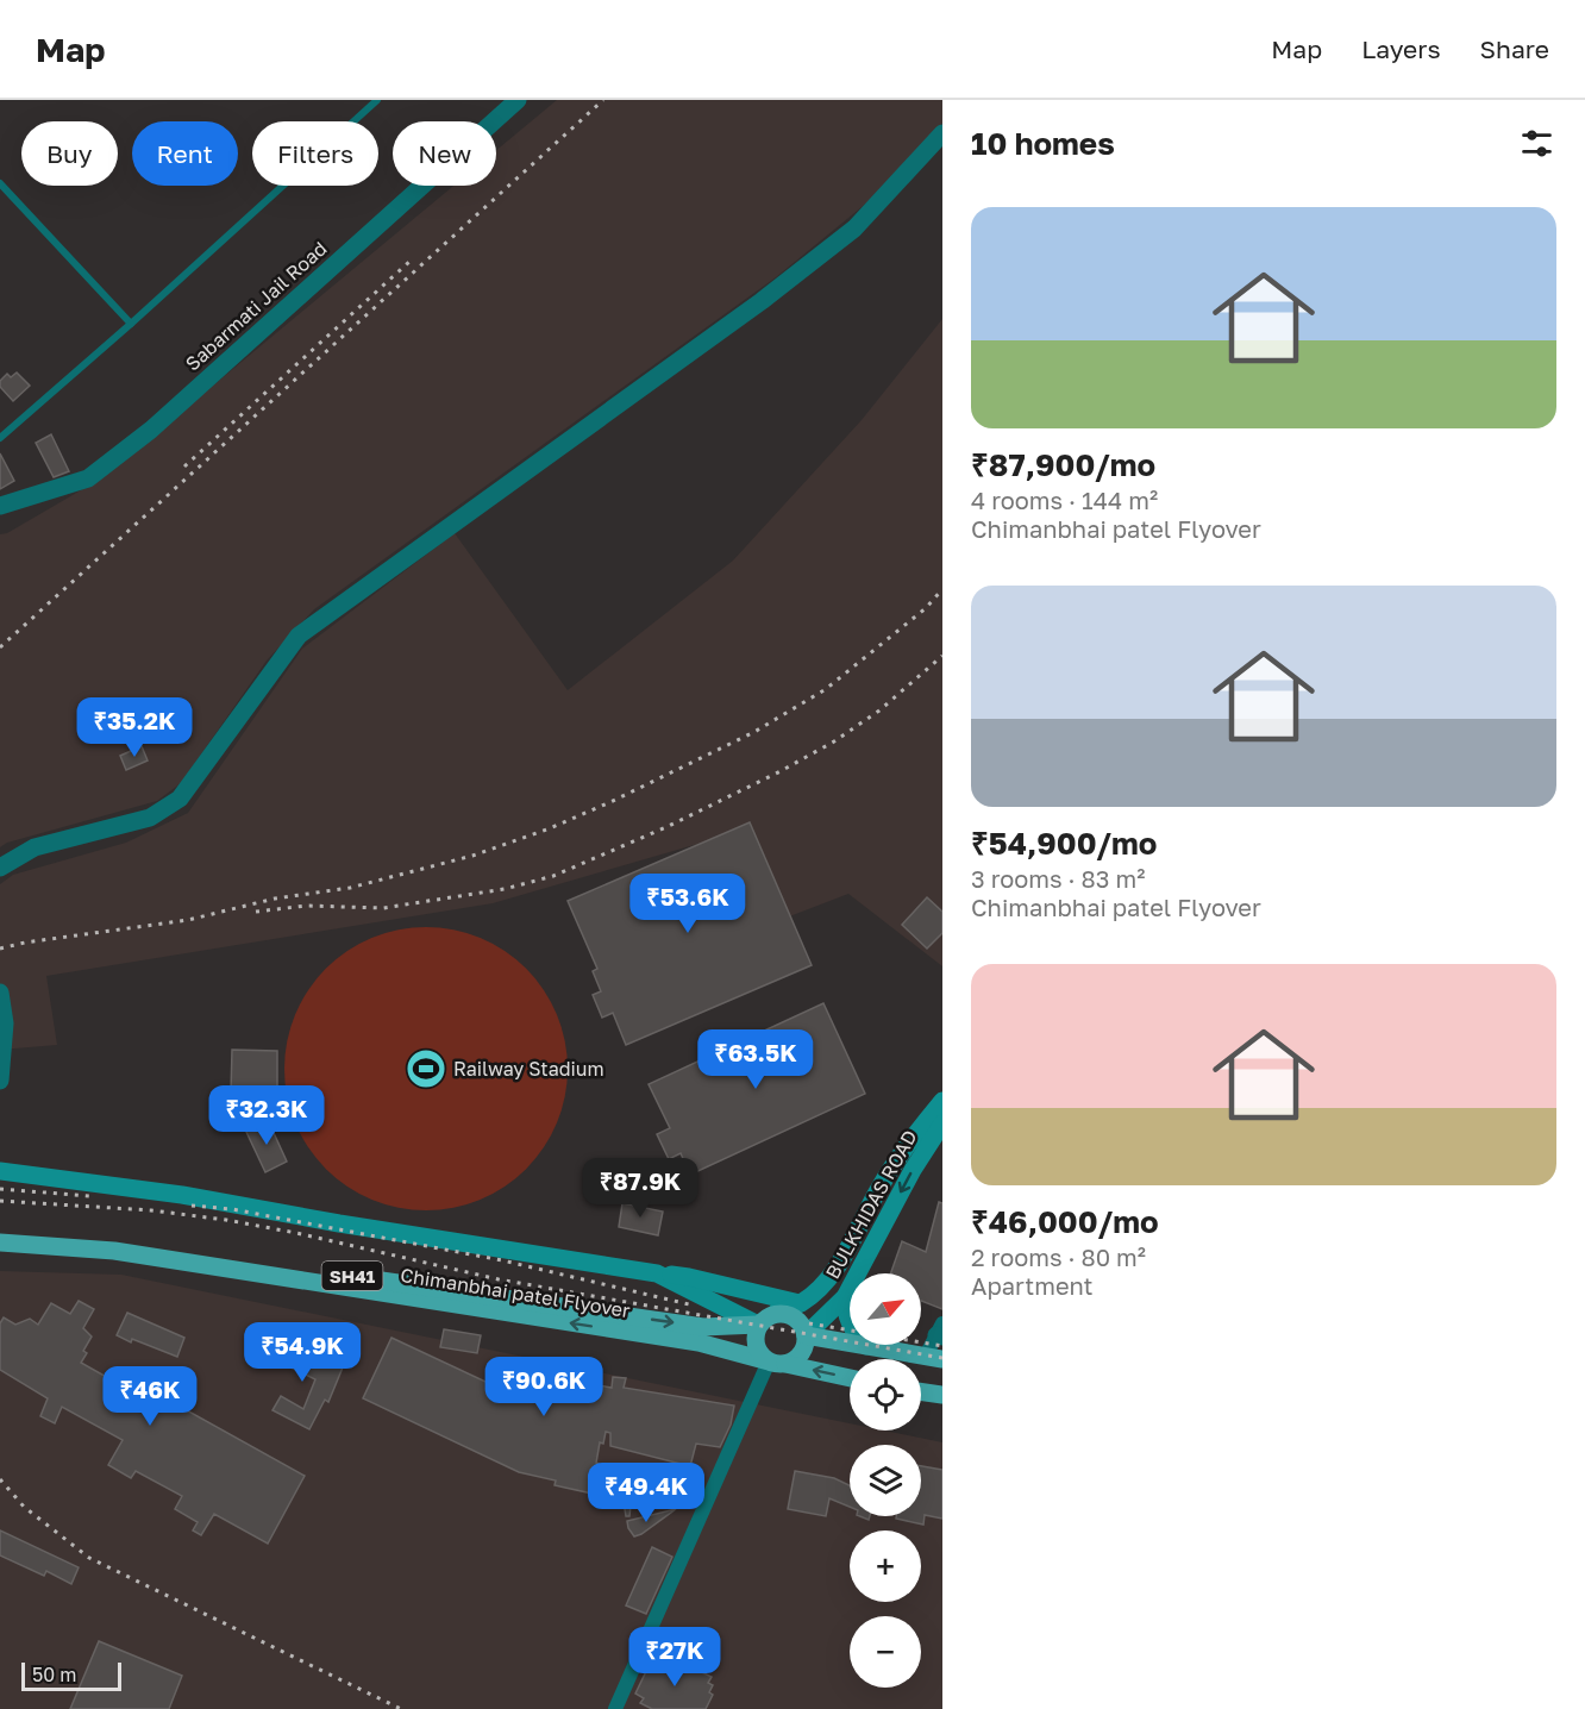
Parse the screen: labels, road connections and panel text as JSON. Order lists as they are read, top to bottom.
{
  "streets": {
    "main road": ["BULKHIDAS ROAD", "SH41", "Chimanbhai patel Flyover"],
    "street": ["Sabarmati Jail Road"]
  },
  "crossings": [
    ["BULKHIDAS ROAD", "Chimanbhai patel Flyover"]
  ],
  "places": {
    "sports": ["Railway Stadium"]
  },
  "scale_bar": "50 m",
  "north": "top right",
  "page": {
    "header": "Map",
    "nav": ["Map", "Layers", "Share"],
    "heading": "10 homes",
    "chip": [
      "Buy",
      "Rent",
      "Filters",
      "New"
    ],
    "list": [
      {
        "name": "₹87,900/mo",
        "note": "4 rooms · 144 m² · Chimanbhai patel Flyover"
      },
      {
        "name": "₹54,900/mo",
        "note": "3 rooms · 83 m² · Chimanbhai patel Flyover"
      },
      {
        "name": "₹46,000/mo",
        "note": "2 rooms · 80 m² · Apartment"
      }
    ],
    "price": [
      "₹35.2K",
      "₹53.6K",
      "₹63.5K",
      "₹32.3K",
      "₹87.9K",
      "₹54.9K",
      "₹90.6K",
      "₹46K",
      "₹49.4K",
      "₹27K"
    ],
    "map_buttons": ["+", "−"],
    "scale": "50 m"
  }
}
